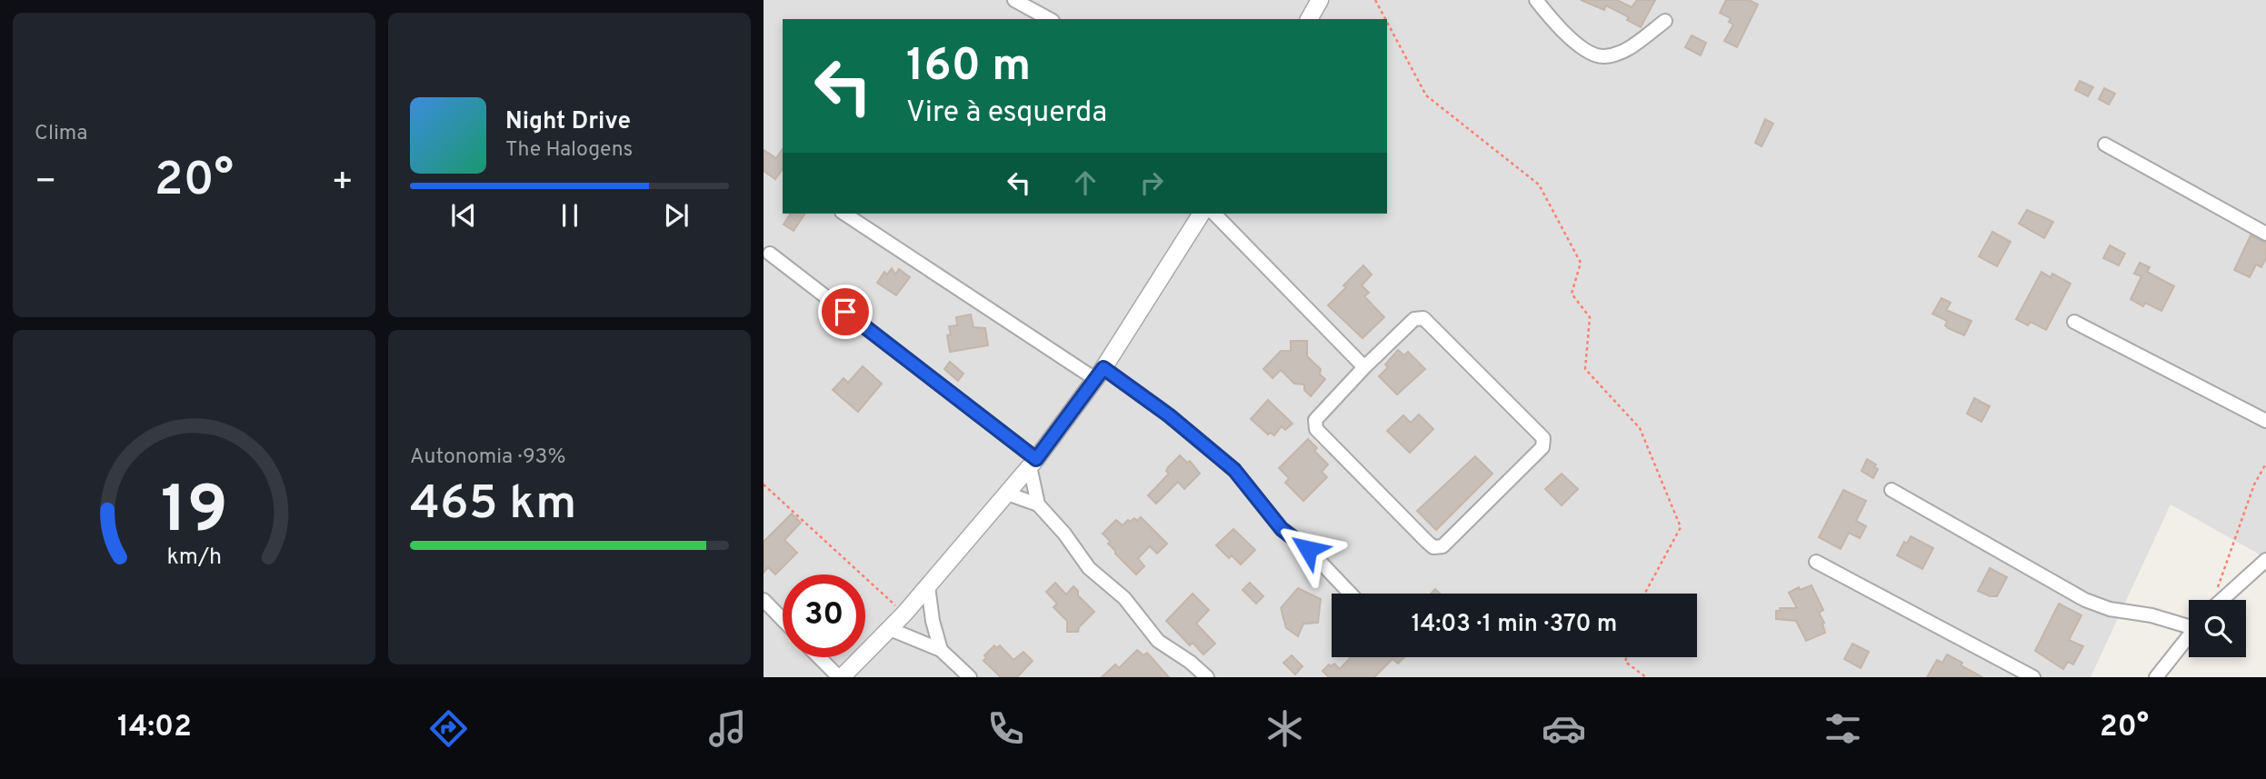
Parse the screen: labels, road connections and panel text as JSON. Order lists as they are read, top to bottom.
{
  "page": {
    "tile": [
      "Clima",
      ["Autonomia · 93%", "465 km"]
    ],
    "turn": ["160 m", "Vire à esquerda"],
    "song": ["Night Drive", "The Halogens"],
    "heat": ["−", "20°", "+"],
    "limit": "30",
    "trip": "14:03 · 1 min · 370 m",
    "tabs": ["14:02", "20°"],
    "gauge": ["19", "km/h"]
  }
}
